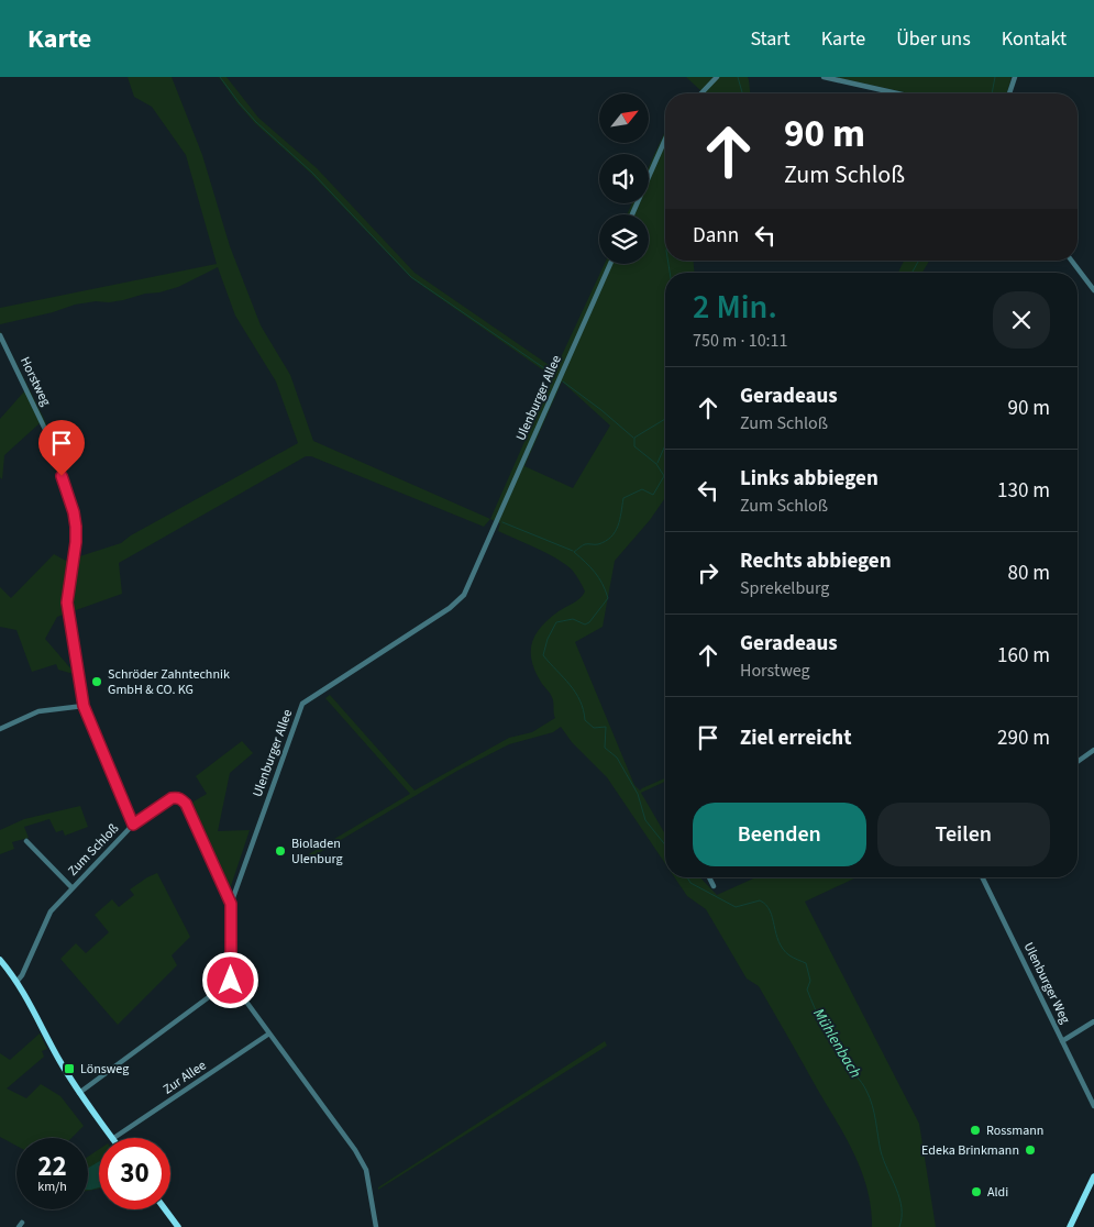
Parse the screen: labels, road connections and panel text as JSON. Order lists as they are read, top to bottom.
{
  "streets": {
    "street": [
      "Horstweg",
      "Ulenburger Allee",
      "Zum Schloß",
      "Ulenburger Weg",
      "Zur Allee"
    ]
  },
  "crossings": [
    ["Horstweg", "Zum Schloß"],
    ["Ulenburger Allee", "Zum Schloß"]
  ],
  "water": ["Mühlenbach"],
  "places": {
    "other": [
      "Schröder Zahntechnik GmbH & CO. KG",
      "Bioladen Ulenburg",
      "Rossmann",
      "Edeka Brinkmann",
      "Aldi"
    ],
    "transit": ["Lönsweg"]
  },
  "north": "top right",
  "page": {
    "header": "Karte",
    "nav": [
      "Start",
      "Karte",
      "Über uns",
      "Kontakt"
    ],
    "turn": ["90 m", "Zum Schloß"],
    "then": "Dann",
    "heading": ["2 Min.", "750 m · 10:11"],
    "list": [
      {
        "name": "Geradeaus",
        "note": "Zum Schloß",
        "value": "90 m"
      },
      {
        "name": "Links abbiegen",
        "note": "Zum Schloß",
        "value": "130 m"
      },
      {
        "name": "Rechts abbiegen",
        "note": "Sprekelburg",
        "value": "80 m"
      },
      {
        "name": "Geradeaus",
        "note": "Horstweg",
        "value": "160 m"
      },
      {
        "name": "Ziel erreicht",
        "value": "290 m"
      }
    ],
    "buttons": ["Beenden", "Teilen"],
    "speed": "22 km/h",
    "limit": "30"
  }
}
